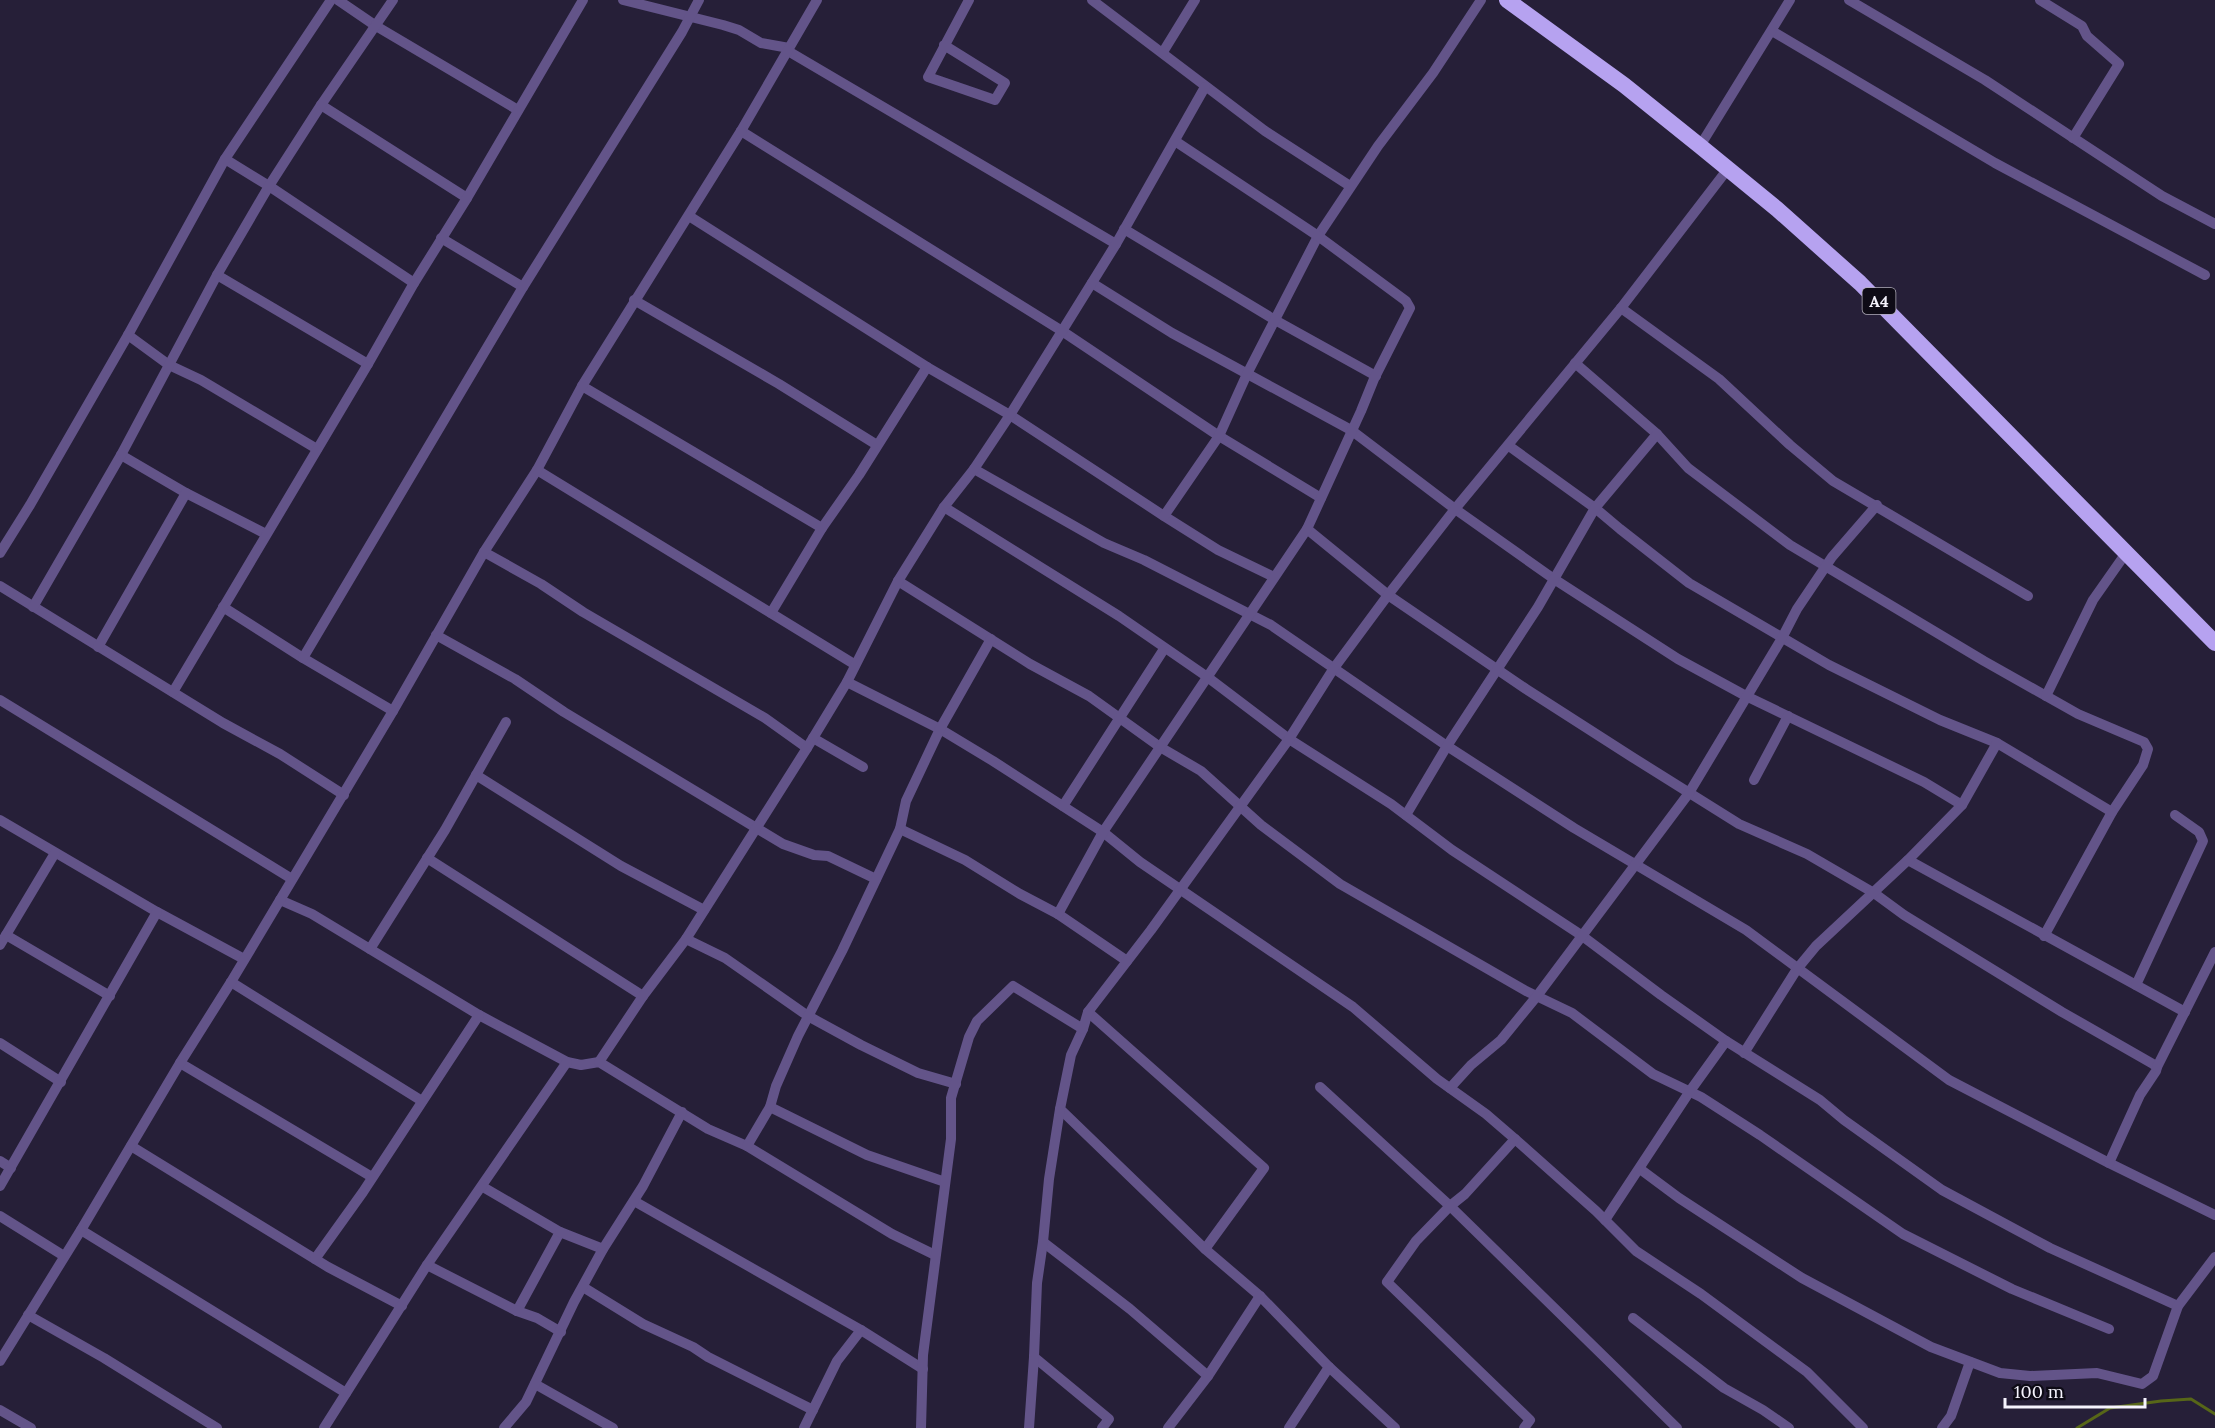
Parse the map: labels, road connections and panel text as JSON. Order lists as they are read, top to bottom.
{
  "streets": {
    "highway": ["A4"]
  },
  "scale_bar": "100 m"
}
